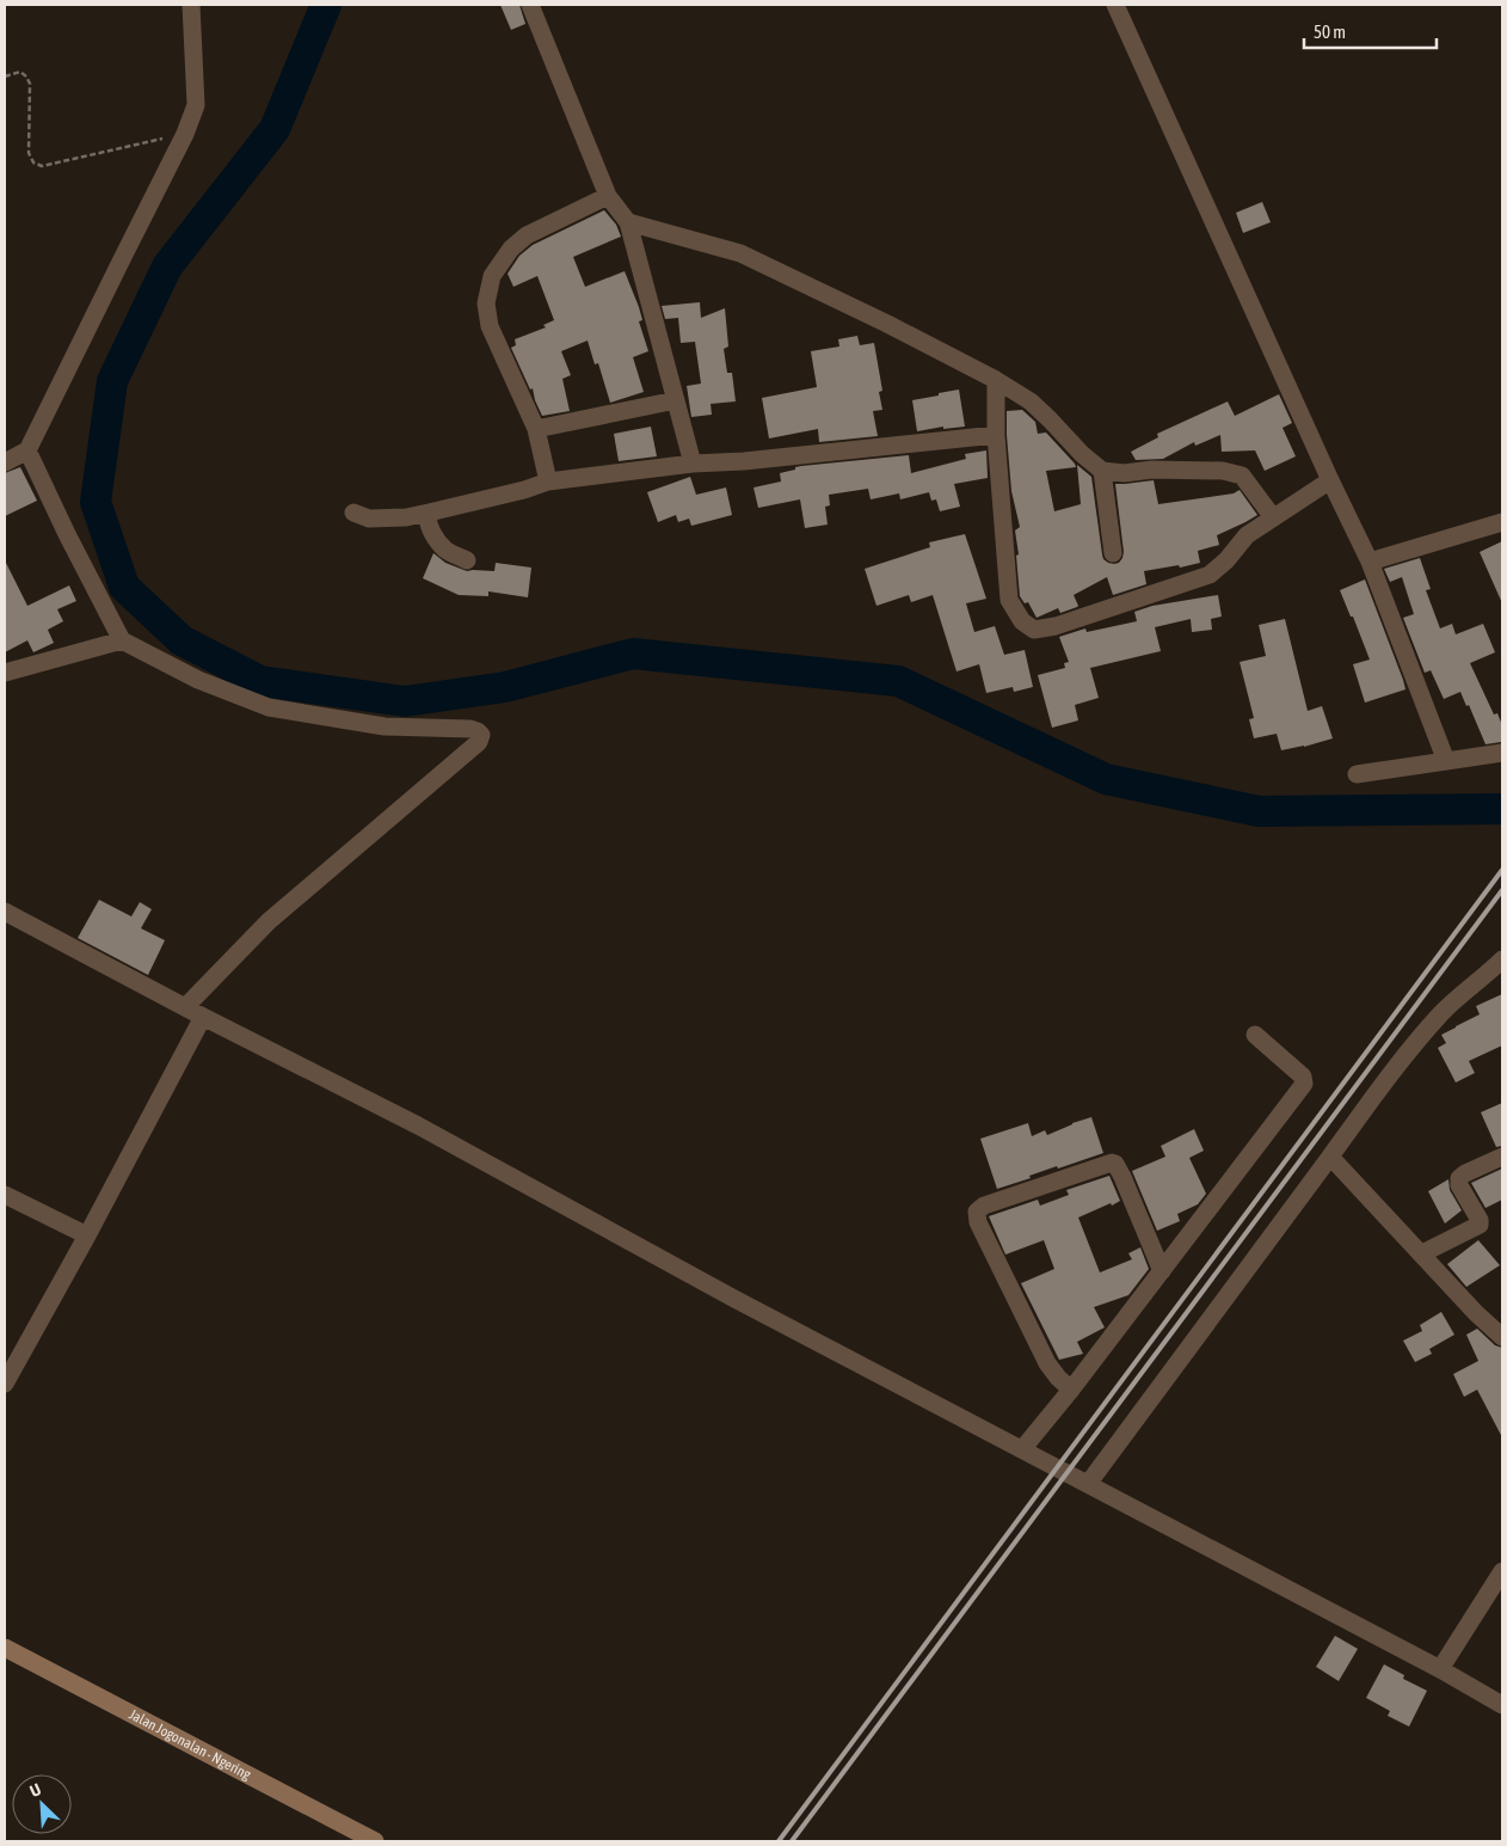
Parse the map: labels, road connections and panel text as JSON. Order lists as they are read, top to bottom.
{
  "streets": {
    "main road": ["Jalan Jogonalan - Ngering"]
  },
  "scale_bar": "50 m",
  "north": "top left"
}
